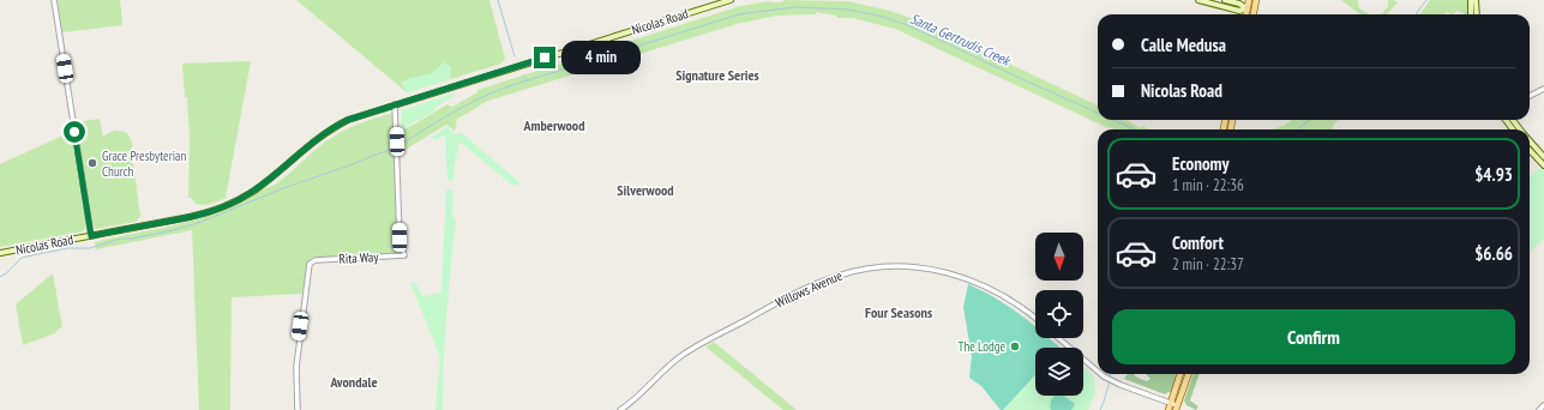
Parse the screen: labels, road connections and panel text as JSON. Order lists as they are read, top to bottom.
{
  "streets": {
    "main road": ["Nicolas Road"],
    "street": ["Rita Way", "Willows Avenue"]
  },
  "crossings": [
    ["Nicolas Road", "Rita Way"]
  ],
  "districts": [
    "Signature Series",
    "Amberwood",
    "Silverwood",
    "Four Seasons",
    "Avondale"
  ],
  "water": ["Santa Gertrudis Creek"],
  "places": ["Grace Presbyterian Church", "The Lodge"],
  "north": "bottom",
  "page": {
    "banner": ["Calle Medusa", "Nicolas Road"],
    "bubble": "4 min",
    "list": [
      {
        "name": "Economy",
        "note": "1 min · 22:36",
        "value": "$4.93"
      },
      {
        "name": "Comfort",
        "note": "2 min · 22:37",
        "value": "$6.66"
      }
    ],
    "buttons": "Confirm"
  }
}
